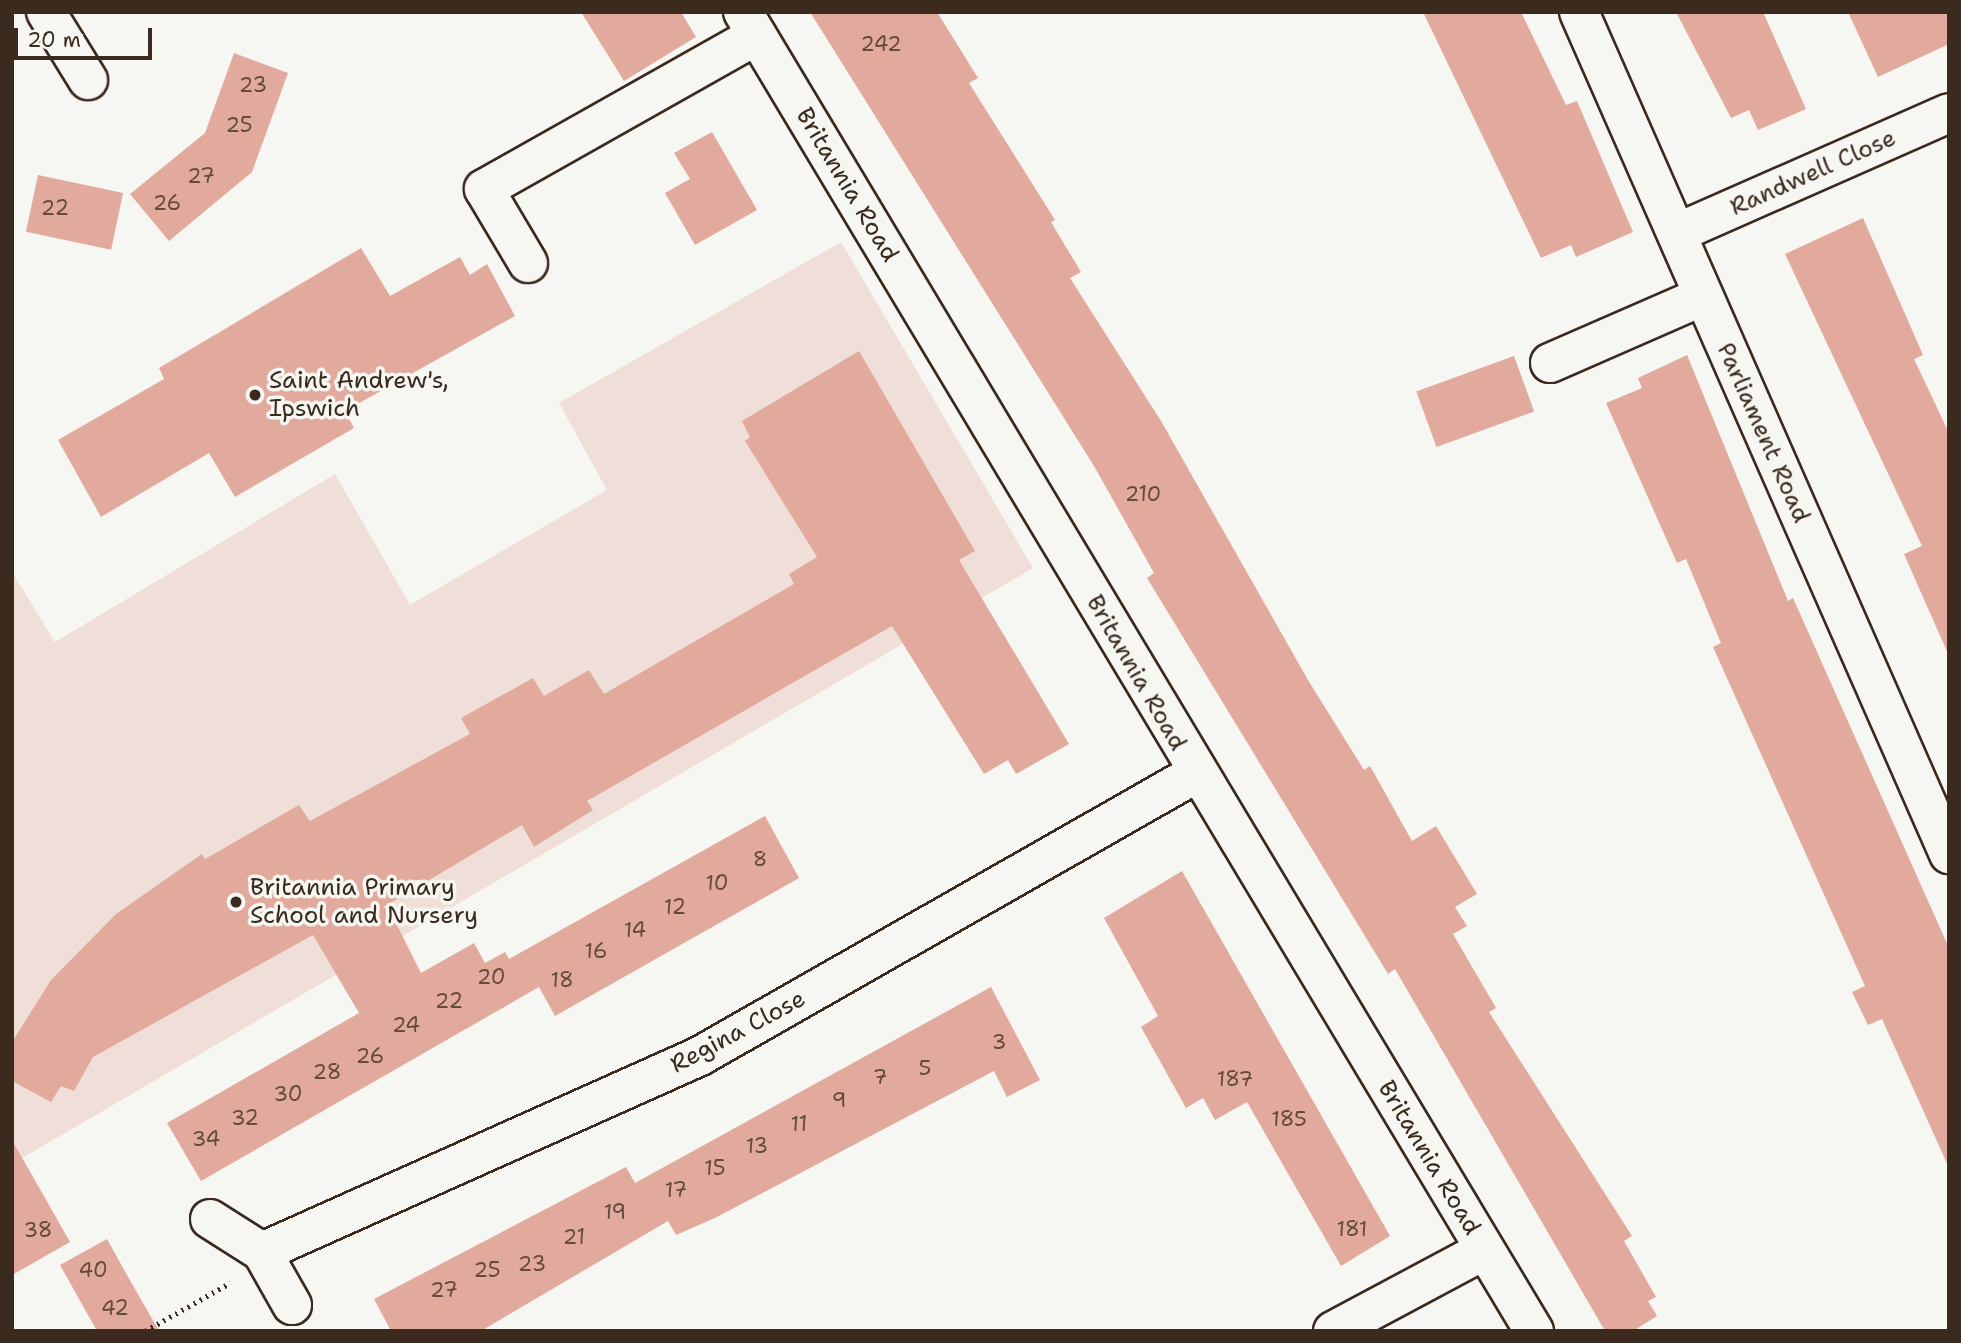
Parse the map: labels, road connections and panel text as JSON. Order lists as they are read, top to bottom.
{
  "streets": {
    "street": [
      "Randwell Close",
      "Britannia Road",
      "Parliament Road",
      "Regina Close"
    ]
  },
  "crossings": [
    ["Randwell Close", "Parliament Road"],
    ["Britannia Road", "Regina Close"]
  ],
  "places": ["Saint Andrew's, Ipswich", "Britannia Primary School and Nursery"],
  "house_numbers": [
    "242",
    "23",
    "25",
    "27",
    "26",
    "22",
    "210",
    "8",
    "10",
    "12",
    "14",
    "16",
    "20",
    "18",
    "22",
    "24",
    "3",
    "26",
    "5",
    "28",
    "7",
    "187",
    "30",
    "9",
    "32",
    "185",
    "11",
    "34",
    "13",
    "15",
    "17",
    "19",
    "181",
    "38",
    "21",
    "23",
    "40",
    "25",
    "27",
    "42"
  ],
  "scale_bar": "20 m"
}
